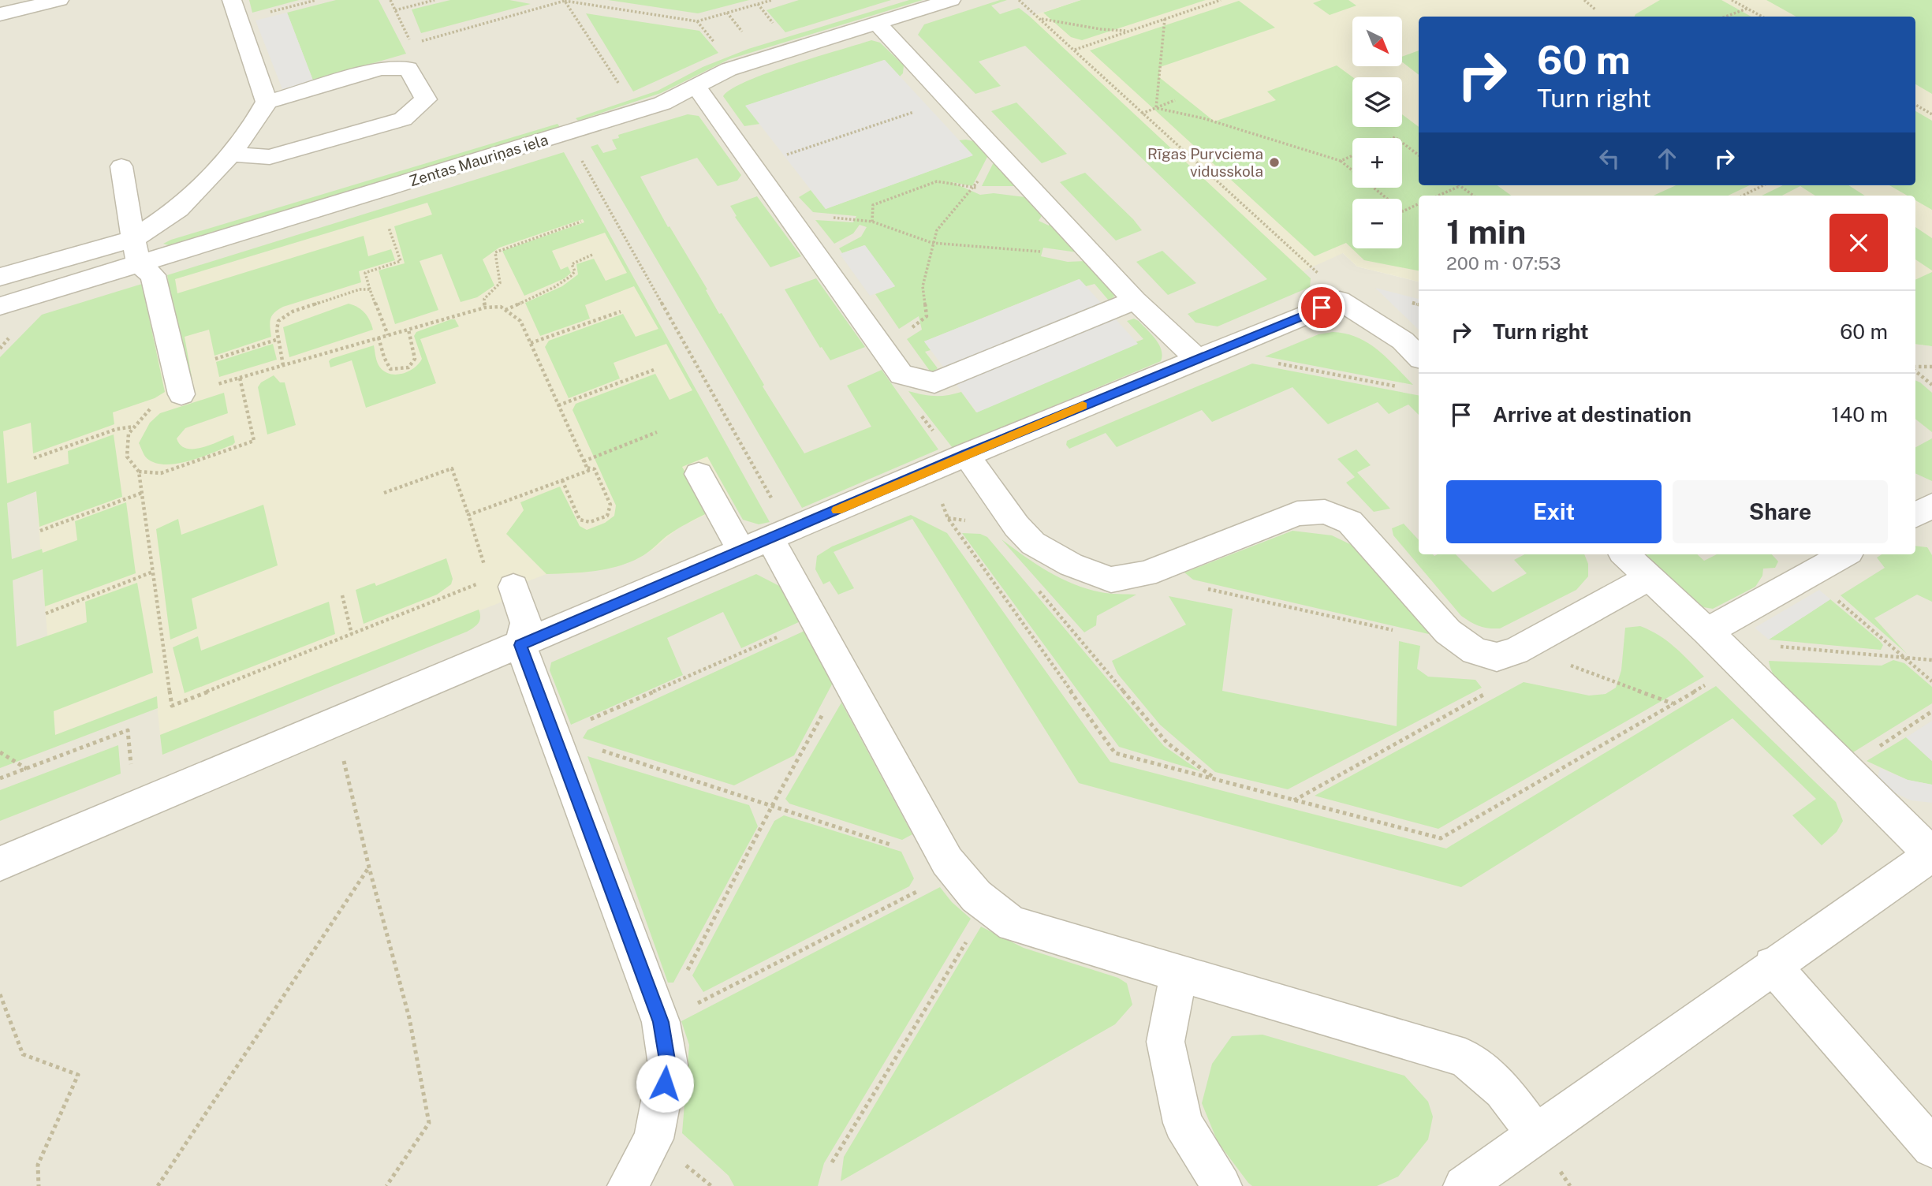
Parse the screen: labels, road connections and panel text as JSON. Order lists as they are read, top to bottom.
{
  "streets": {
    "street": ["Zentas Mauriņas iela"]
  },
  "places": ["Rīgas Purvciema vidusskola"],
  "north": "bottom right",
  "page": {
    "map_buttons": ["+", "−"],
    "turn": ["60 m", "Turn right"],
    "heading": ["1 min", "200 m · 07:53"],
    "list": [
      {
        "name": "Turn right",
        "value": "60 m"
      },
      {
        "name": "Arrive at destination",
        "value": "140 m"
      }
    ],
    "buttons": ["Exit", "Share"]
  }
}
